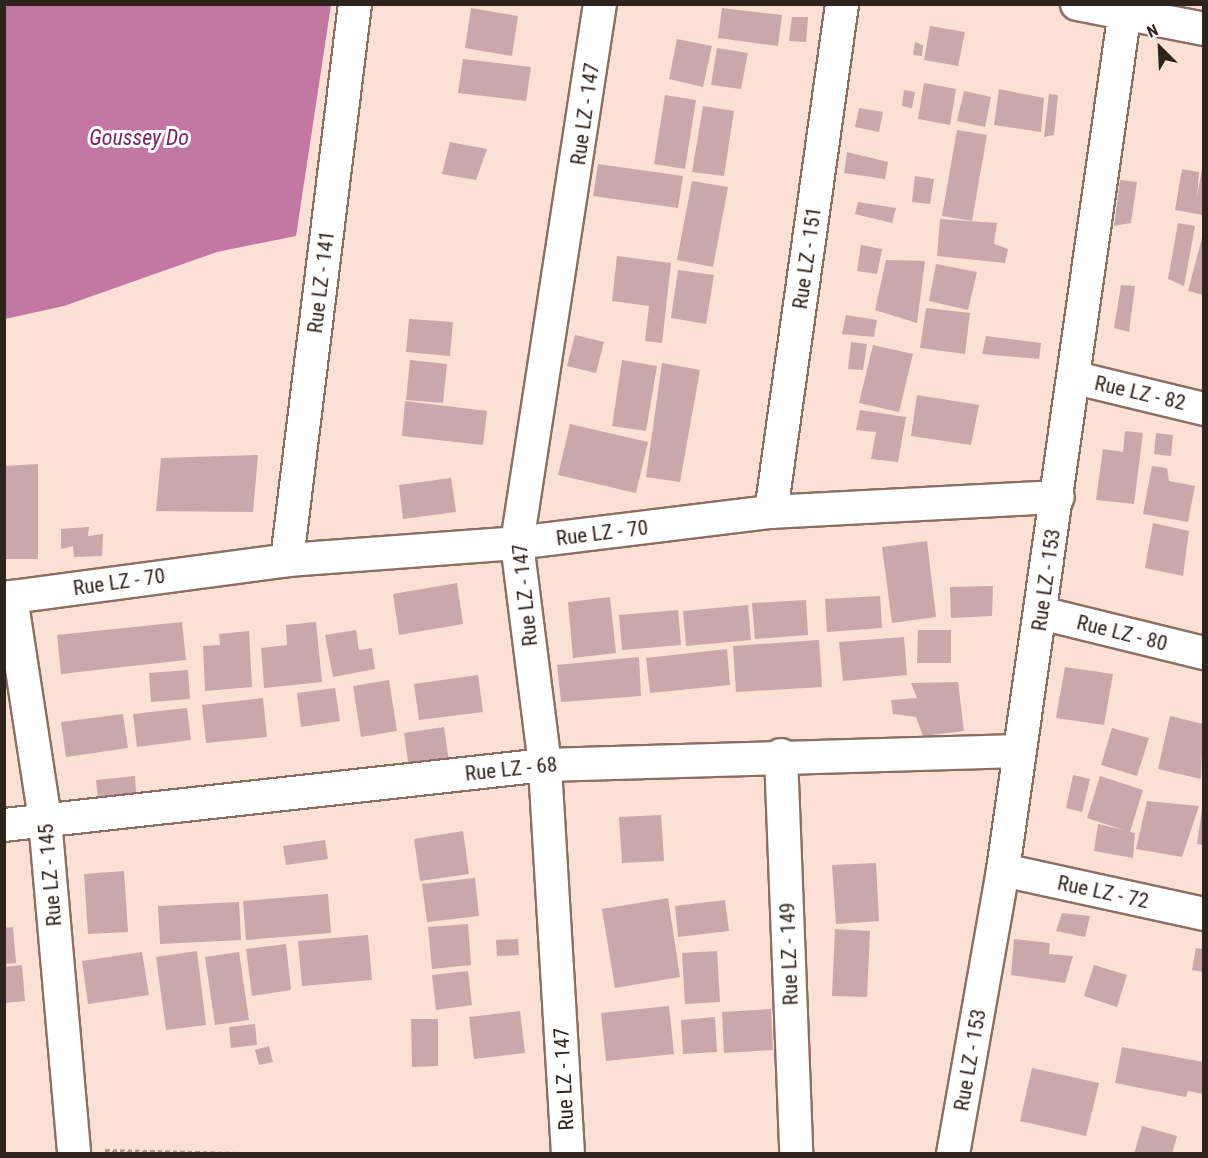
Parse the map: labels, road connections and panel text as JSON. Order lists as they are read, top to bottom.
{
  "streets": {
    "street": [
      "Rue LZ - 147",
      "Rue LZ - 151",
      "Rue LZ - 141",
      "Rue LZ - 82",
      "Rue LZ - 70",
      "Rue LZ - 153",
      "Rue LZ - 80",
      "Rue LZ - 68",
      "Rue LZ - 145",
      "Rue LZ - 72",
      "Rue LZ - 149"
    ]
  },
  "crossings": [
    ["Rue LZ - 147", "Rue LZ - 70"],
    ["Rue LZ - 147", "Rue LZ - 68"],
    ["Rue LZ - 151", "Rue LZ - 70"],
    ["Rue LZ - 141", "Rue LZ - 70"],
    ["Rue LZ - 82", "Rue LZ - 153"],
    ["Rue LZ - 70", "Rue LZ - 153"],
    ["Rue LZ - 70", "Rue LZ - 145"],
    ["Rue LZ - 153", "Rue LZ - 80"],
    ["Rue LZ - 153", "Rue LZ - 68"],
    ["Rue LZ - 153", "Rue LZ - 72"],
    ["Rue LZ - 68", "Rue LZ - 145"],
    ["Rue LZ - 68", "Rue LZ - 149"]
  ],
  "water": ["Goussey Do"],
  "north": "top left"
}
